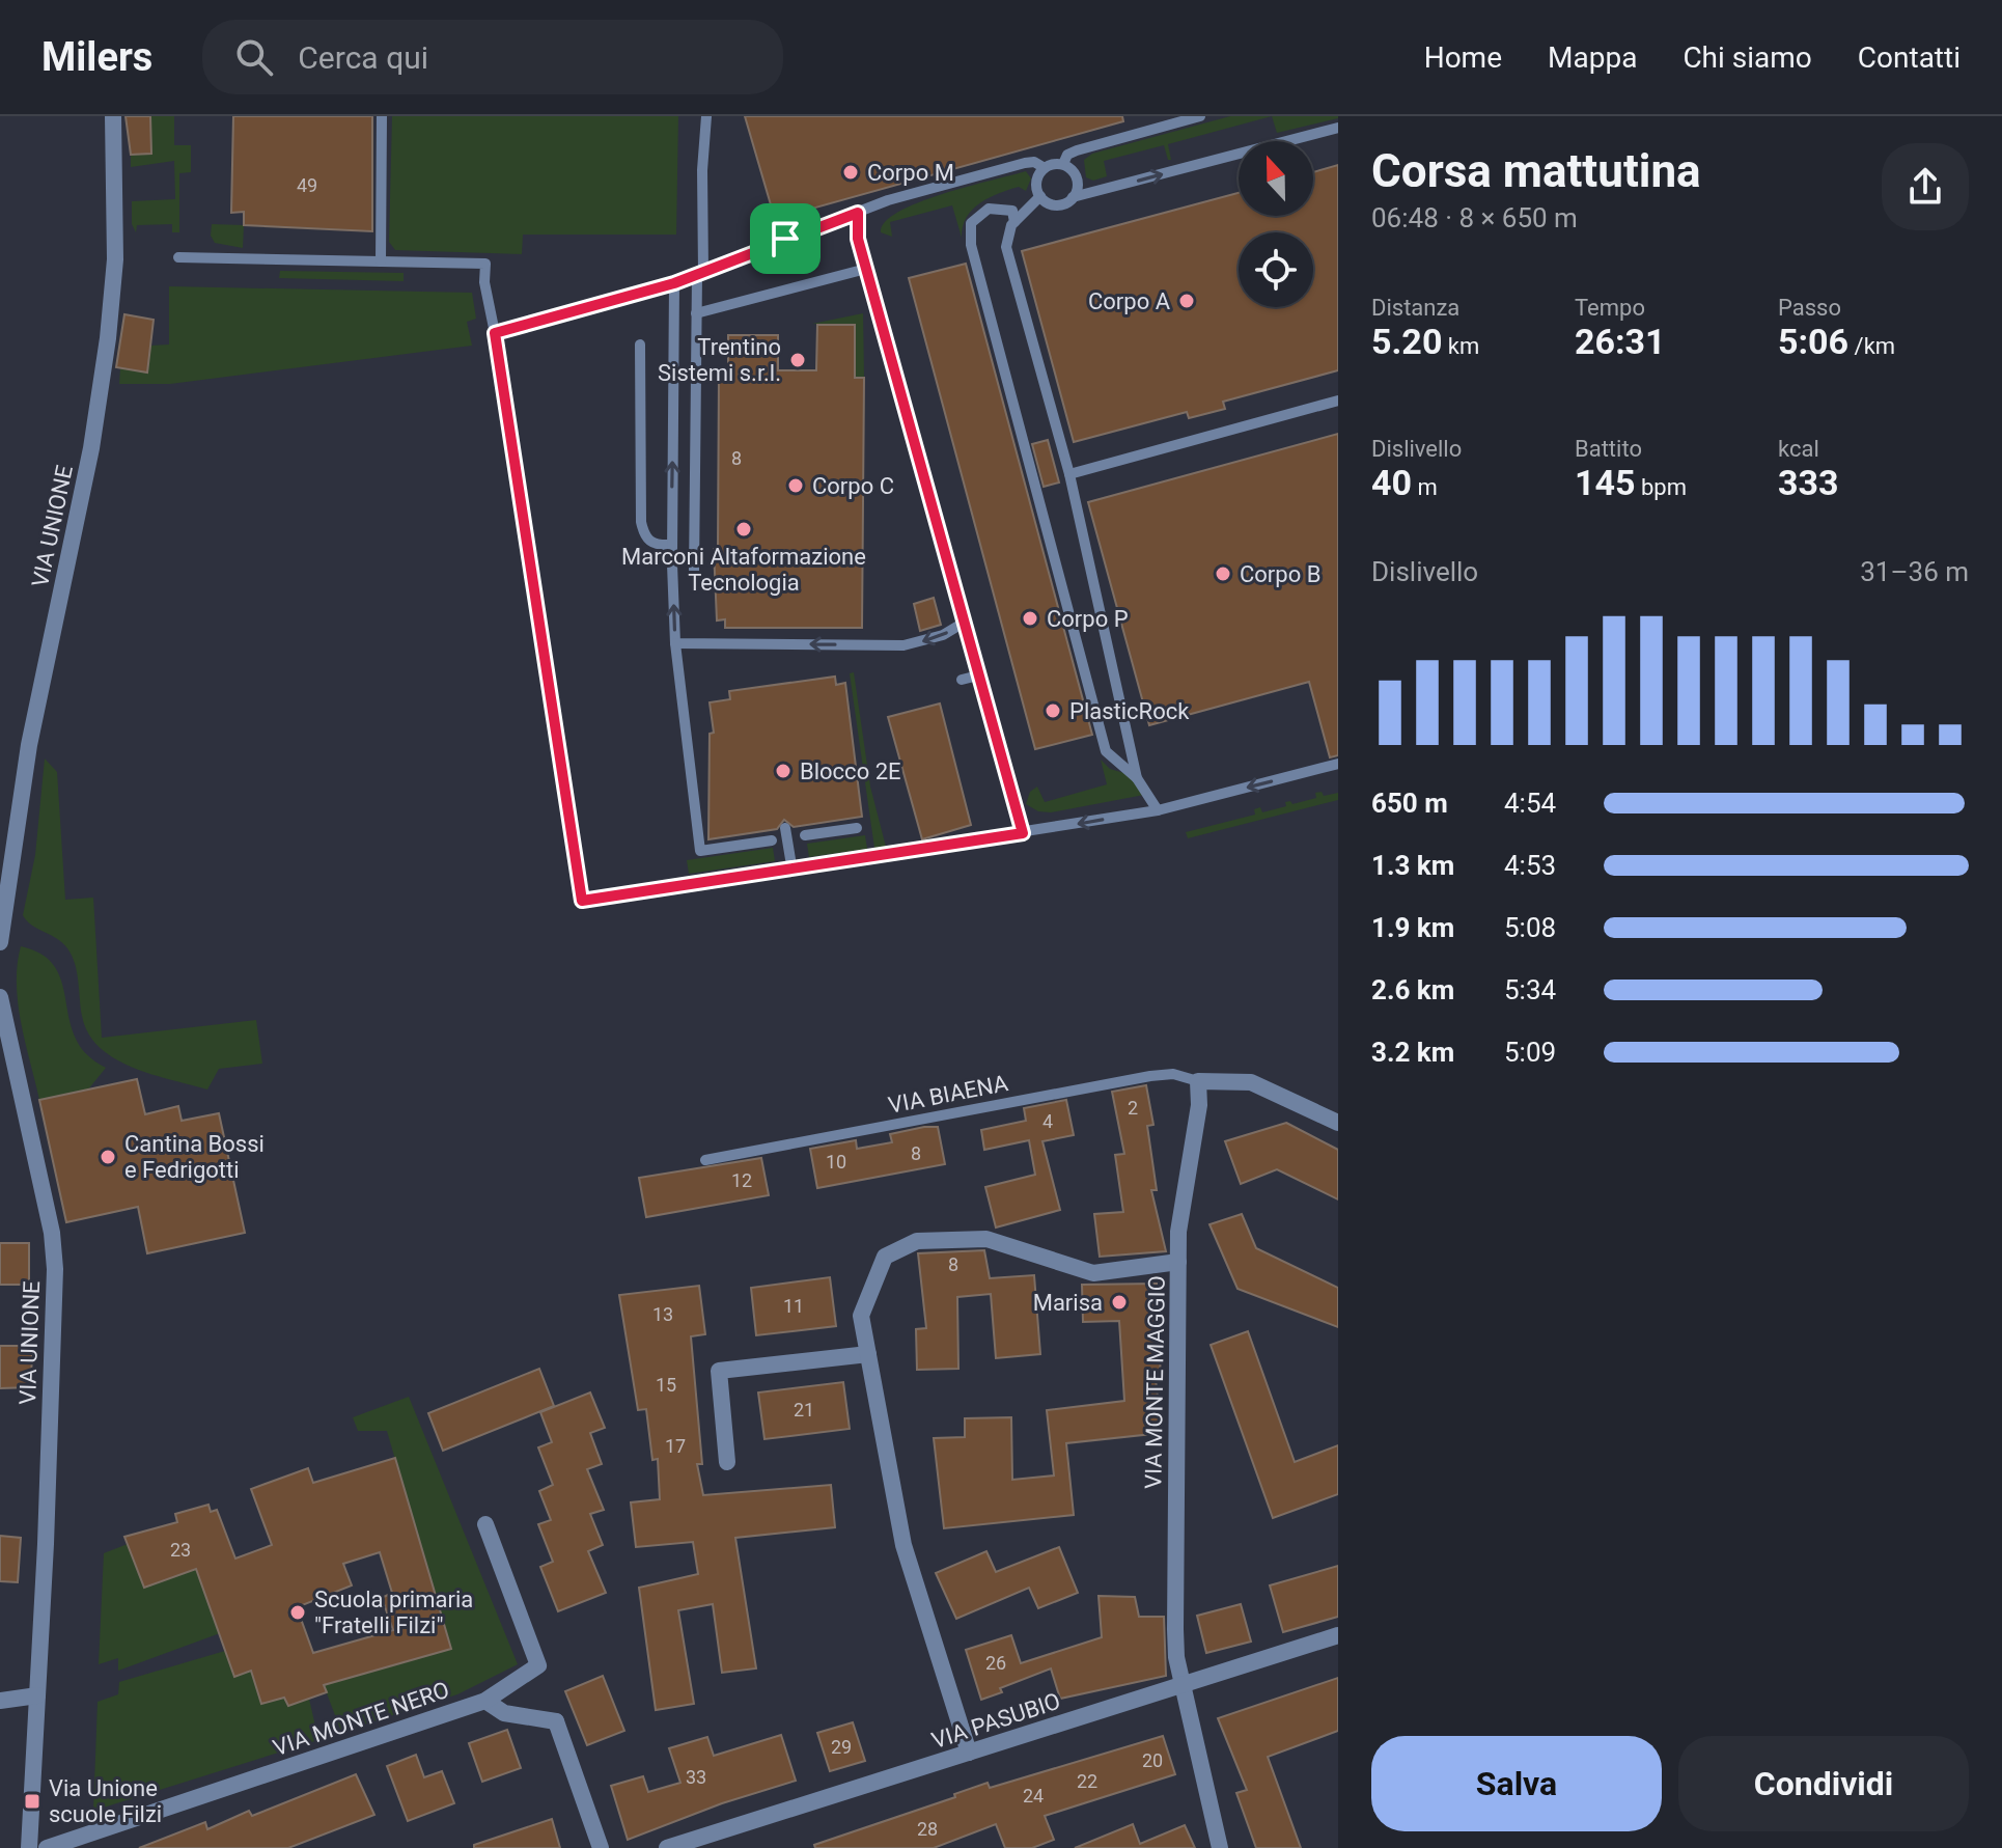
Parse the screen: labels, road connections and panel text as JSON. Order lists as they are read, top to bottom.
{
  "streets": {
    "street": [
      "VIA UNIONE",
      "VIA MONTE MAGGIO",
      "VIA MONTE NERO",
      "VIA PASUBIO"
    ],
    "lane": ["VIA BIAENA"]
  },
  "crossings": [
    ["VIA BIAENA", "VIA MONTE MAGGIO"],
    ["VIA MONTE MAGGIO", "VIA PASUBIO"]
  ],
  "places": {
    "other": [
      "Corpo M",
      "Corpo A",
      "Trentino Sistemi s.r.l.",
      "Corpo C",
      "Marconi Altaformazione Tecnologia",
      "Corpo B",
      "Corpo P",
      "PlasticRock",
      "Blocco 2E",
      "Cantina Bossi e Fedrigotti",
      "Marisa",
      "Scuola primaria \"Fratelli Filzi\""
    ],
    "transit": ["Via Unione scuole Filzi"]
  },
  "house_numbers": [
    "49",
    "8",
    "2",
    "4",
    "8",
    "10",
    "12",
    "8",
    "11",
    "13",
    "15",
    "21",
    "17",
    "23",
    "26",
    "29",
    "20",
    "33",
    "22",
    "24",
    "28"
  ],
  "north": "top",
  "page": {
    "header": "Milers",
    "search": "Cerca qui",
    "nav": [
      "Home",
      "Mappa",
      "Chi siamo",
      "Contatti"
    ],
    "heading": ["Corsa mattutina", "06:48 · 8 × 650 m"],
    "stats": [
      ["Distanza", "5.20 km"],
      ["Tempo", "26:31"],
      ["Passo", "5:06 /km"],
      ["Dislivello", "40 m"],
      ["Battito", "145 bpm"],
      ["kcal", "333"]
    ],
    "chart": ["Dislivello", "31–36 m"],
    "list": [
      {
        "name": "650 m",
        "note": "4:54"
      },
      {
        "name": "1.3 km",
        "note": "4:53"
      },
      {
        "name": "1.9 km",
        "note": "5:08"
      },
      {
        "name": "2.6 km",
        "note": "5:34"
      },
      {
        "name": "3.2 km",
        "note": "5:09"
      }
    ],
    "buttons": ["Salva", "Condividi"]
  }
}
